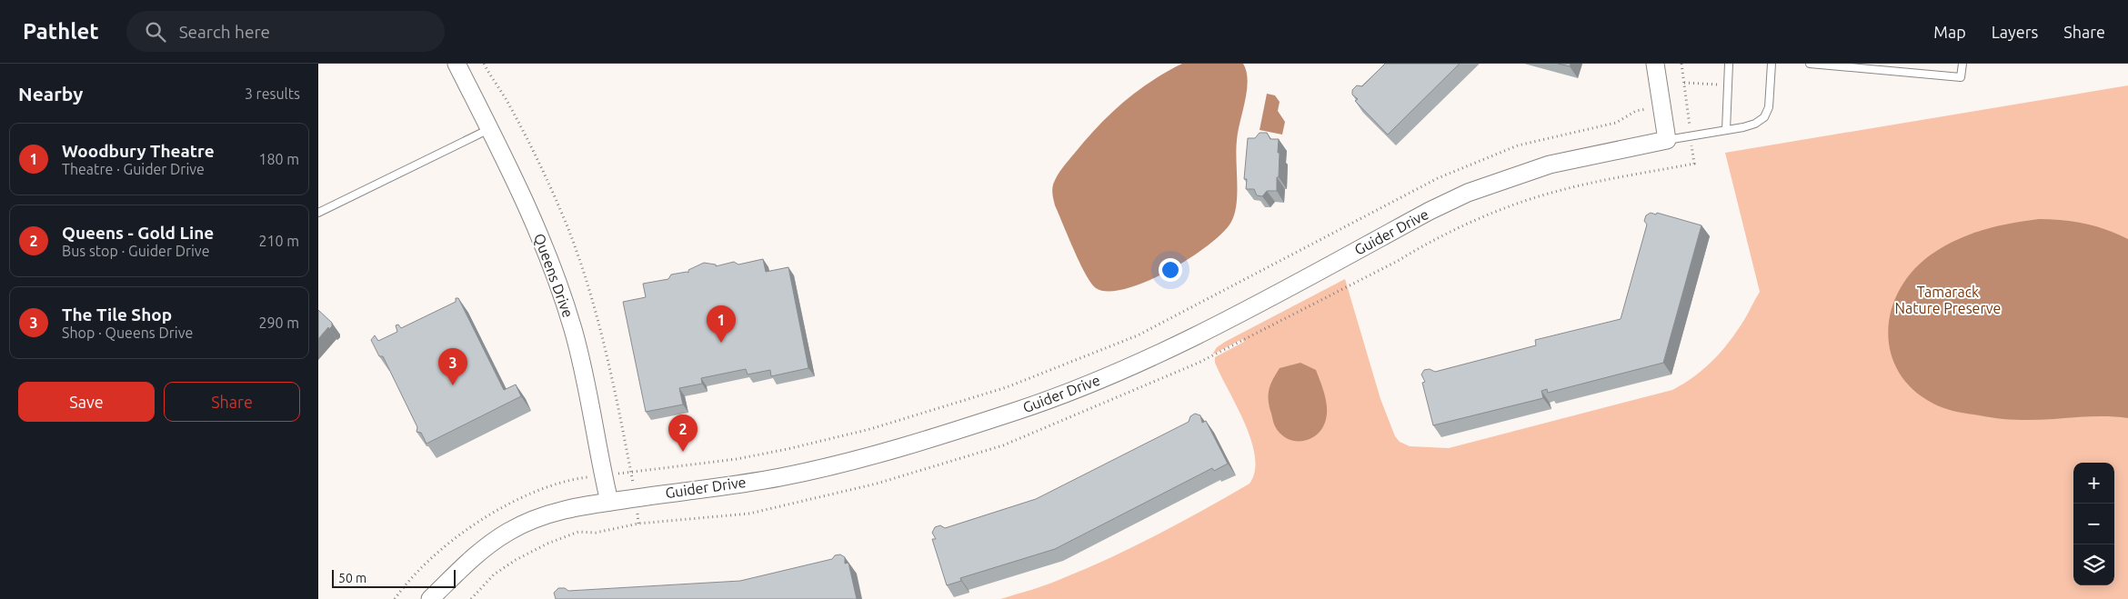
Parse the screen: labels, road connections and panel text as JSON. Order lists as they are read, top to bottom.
{
  "streets": {
    "street": ["Guider Drive", "Queens Drive"]
  },
  "crossings": [
    ["Guider Drive", "Queens Drive"]
  ],
  "parks": ["Tamarack Nature Preserve"],
  "scale_bar": "50 m",
  "page": {
    "header": "Pathlet",
    "search": "Search here",
    "nav": ["Map", "Layers", "Share"],
    "heading": ["Nearby", "3 results"],
    "list": [
      {
        "mark": "1",
        "name": "Woodbury Theatre",
        "note": "Theatre · Guider Drive",
        "value": "180 m"
      },
      {
        "mark": "2",
        "name": "Queens - Gold Line",
        "note": "Bus stop · Guider Drive",
        "value": "210 m"
      },
      {
        "mark": "3",
        "name": "The Tile Shop",
        "note": "Shop · Queens Drive",
        "value": "290 m"
      }
    ],
    "pins": ["1", "3", "2"],
    "buttons": ["Save", "Share"],
    "map_buttons": ["+", "−"],
    "scale": "50 m"
  }
}
